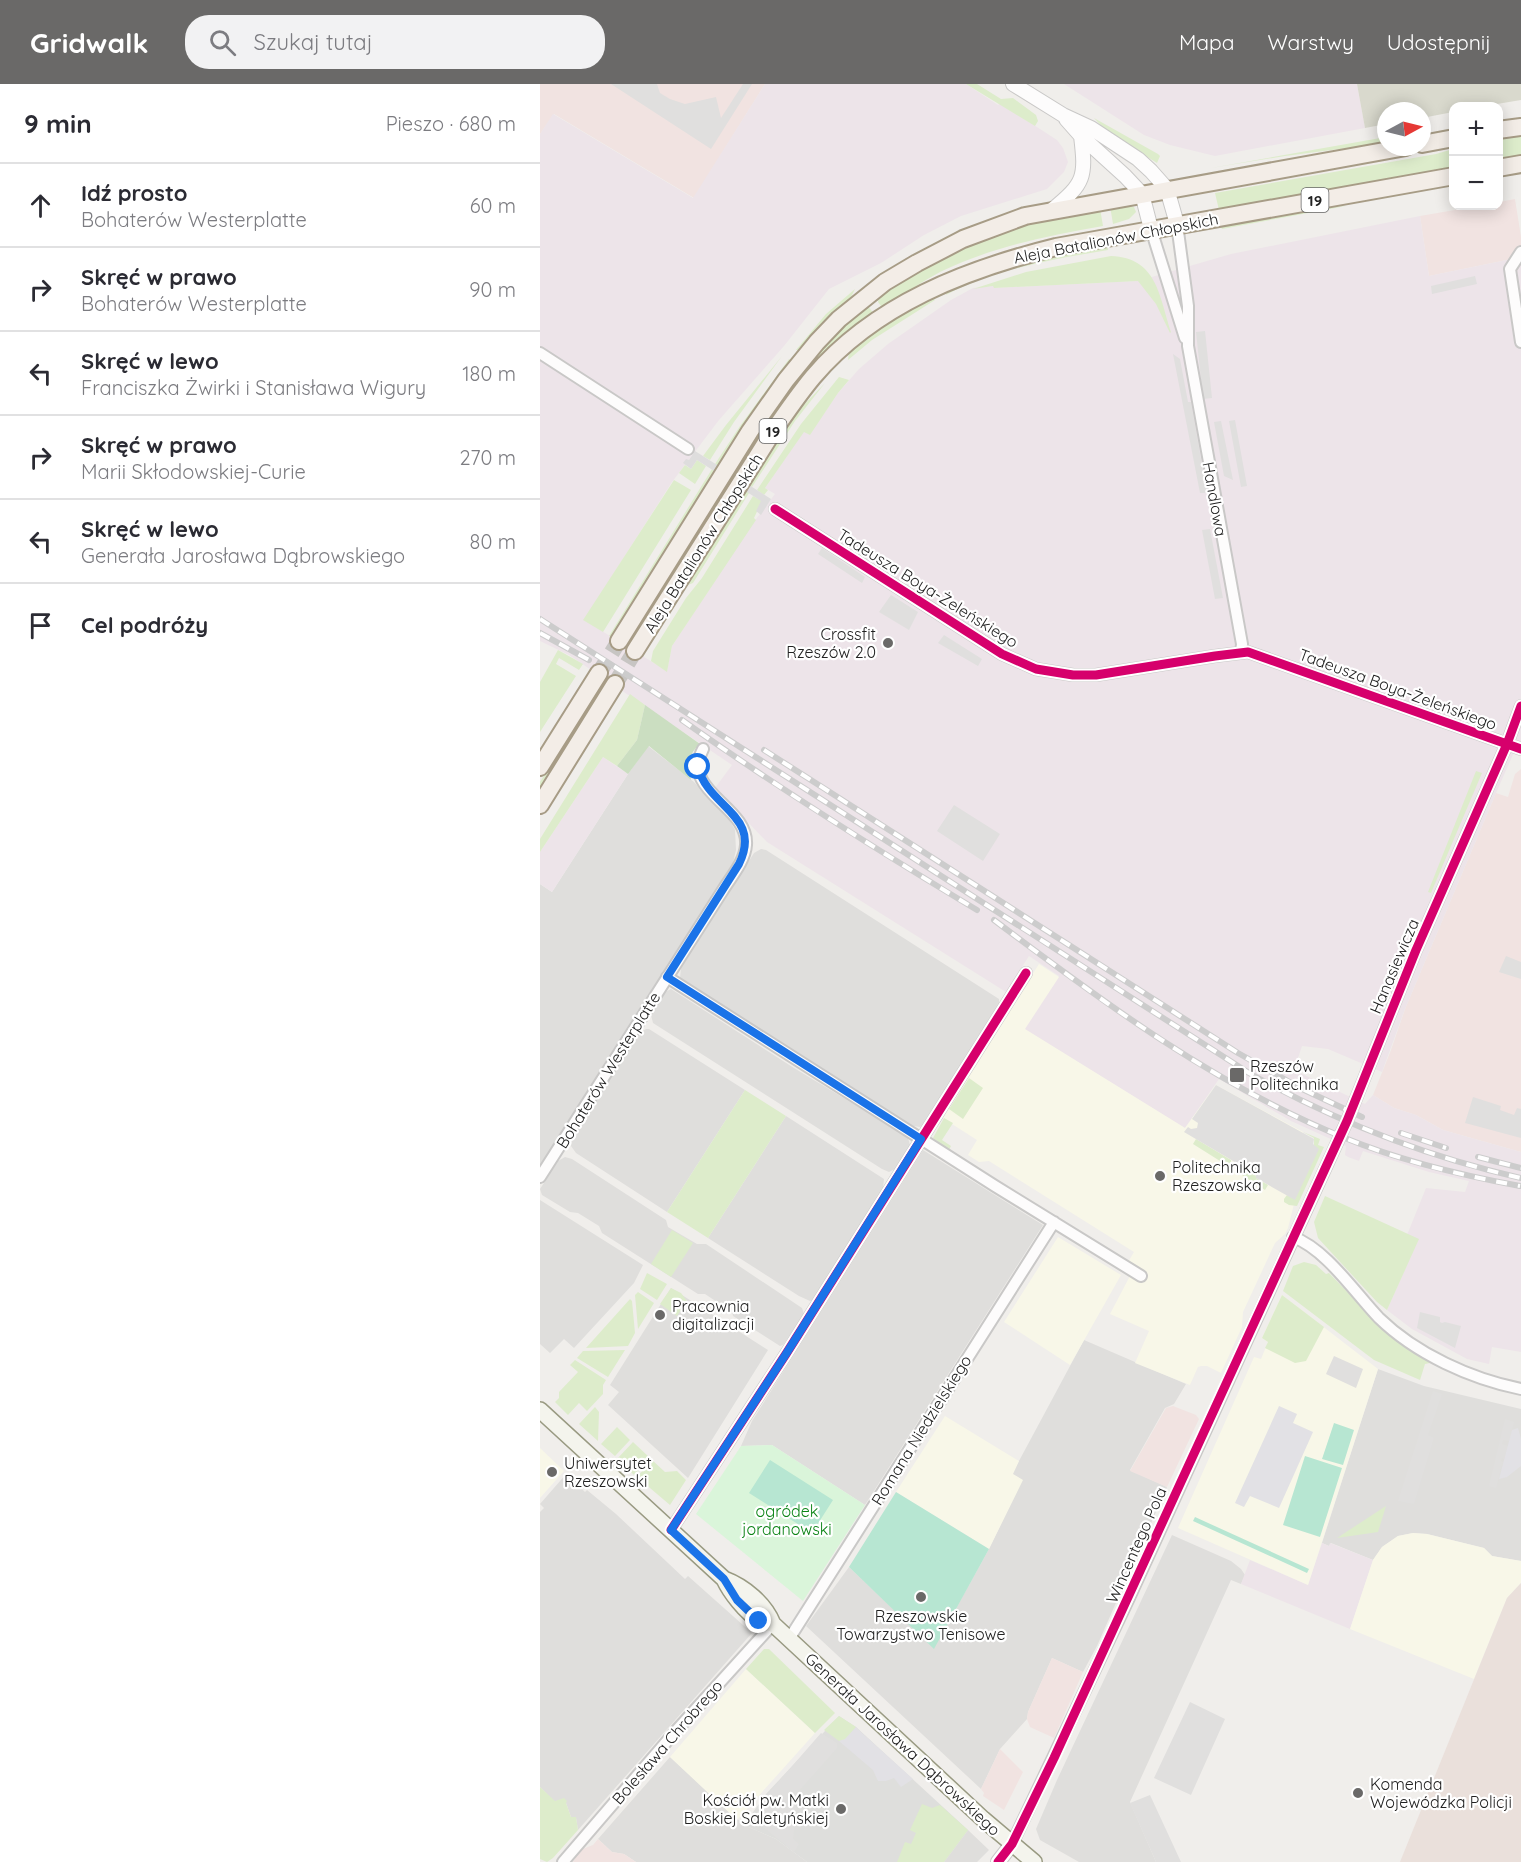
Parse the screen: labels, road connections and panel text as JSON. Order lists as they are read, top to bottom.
{
  "streets": {
    "main road": ["19", "Aleja Batalionów Chłopskich", "Generała Jarosława Dąbrowskiego"],
    "street": [
      "Handlowa",
      "Tadeusza Boya-Żeleńskiego",
      "Hanasiewicza",
      "Bohaterów Westerplatte",
      "Romana Niedzielskiego",
      "Wincentego Pola",
      "Bolesława Chrobrego"
    ]
  },
  "crossings": [
    ["Aleja Batalionów Chłopskich", "Handlowa"],
    ["Handlowa", "Tadeusza Boya-Żeleńskiego"],
    ["Tadeusza Boya-Żeleńskiego", "Hanasiewicza"],
    ["Hanasiewicza", "Wincentego Pola"],
    ["Romana Niedzielskiego", "Generała Jarosława Dąbrowskiego"],
    ["Wincentego Pola", "Generała Jarosława Dąbrowskiego"],
    ["Bolesława Chrobrego", "Generała Jarosława Dąbrowskiego"]
  ],
  "parks": ["ogródek jordanowski"],
  "places": {
    "other": [
      "Crossfit Rzeszów 2.0",
      "Politechnika Rzeszowska",
      "Pracownia digitalizacji",
      "Uniwersytet Rzeszowski",
      "Rzeszowskie Towarzystwo Tenisowe",
      "Komenda Wojewódzka Policji",
      "Kościół pw. Matki Boskiej Saletyńskiej"
    ],
    "transit": ["Rzeszów Politechnika"]
  },
  "north": "right",
  "page": {
    "header": "Gridwalk",
    "search": "Szukaj tutaj",
    "nav": ["Mapa", "Warstwy", "Udostępnij"],
    "heading": ["9 min", "Pieszo · 680 m"],
    "map_buttons": ["+", "−"],
    "list": [
      ["Idź prosto", "Bohaterów Westerplatte", "60 m"],
      ["Skręć w prawo", "Bohaterów Westerplatte", "90 m"],
      ["Skręć w lewo", "Franciszka Żwirki i Stanisława Wigury", "180 m"],
      ["Skręć w prawo", "Marii Skłodowskiej-Curie", "270 m"],
      ["Skręć w lewo", "Generała Jarosława Dąbrowskiego", "80 m"],
      "Cel podróży"
    ]
  }
}
